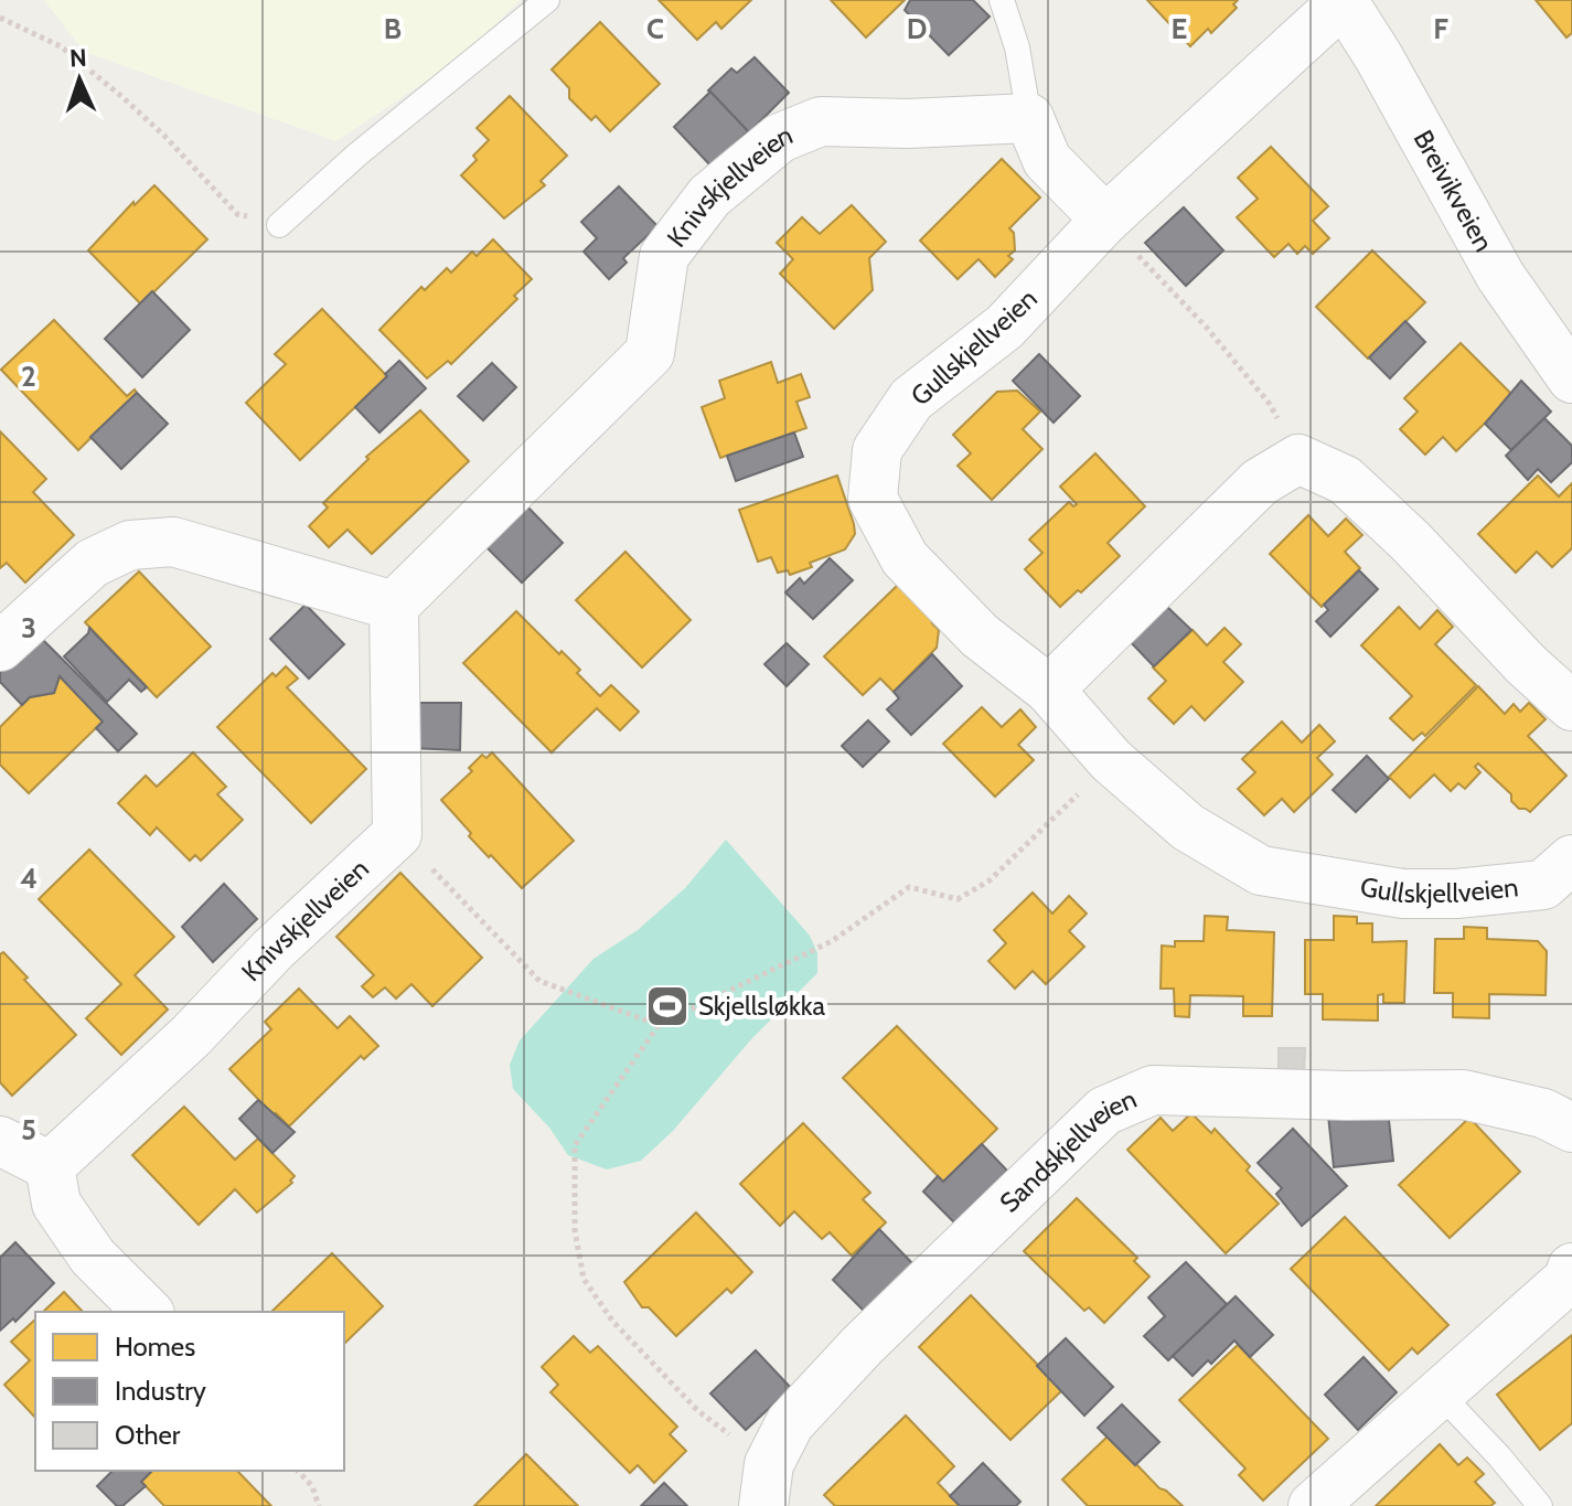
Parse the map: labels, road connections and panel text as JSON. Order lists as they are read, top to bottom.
{
  "streets": {
    "street": [
      "Knivskjellveien",
      "Breivikveien",
      "Gullskjellveien",
      "Sandskjellveien"
    ]
  },
  "crossings": [
    ["Breivikveien", "Gullskjellveien"]
  ],
  "places": {
    "sports": ["Skjellsløkka"]
  },
  "legend": ["Homes", "Industry", "Other"],
  "north": "top",
  "grid": {
    "columns": [
      "B",
      "C",
      "D",
      "E",
      "F"
    ],
    "rows": [
      "2",
      "3",
      "4",
      "5"
    ]
  }
}
